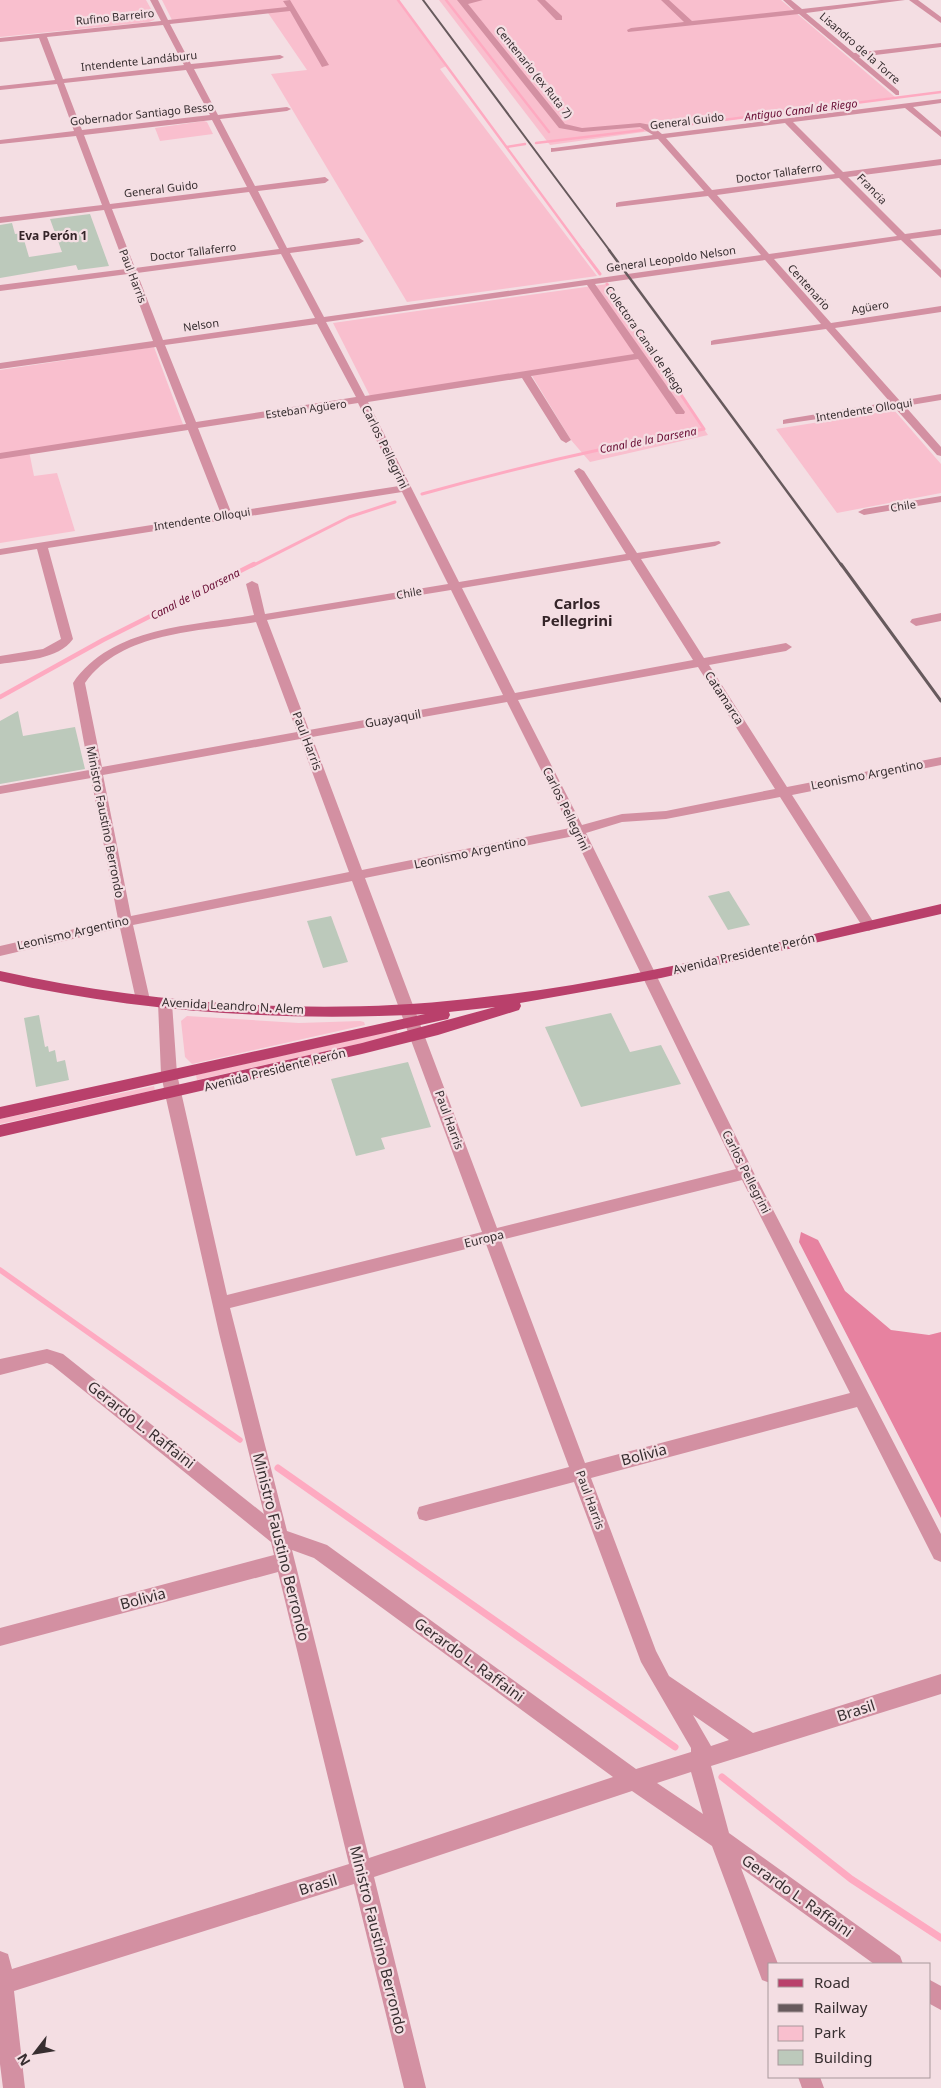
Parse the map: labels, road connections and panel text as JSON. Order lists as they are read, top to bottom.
{
  "streets": {
    "main road": ["Avenida Presidente Perón", "Avenida Leandro N. Alem"],
    "street": [
      "Rufino Barreiro",
      "Lisandro de la Torre",
      "Intendente Landáburu",
      "Centenario (ex Ruta 7)",
      "Gobernador Santiago Besso",
      "General Guido",
      "Doctor Tallaferro",
      "Francia",
      "General Leopoldo Nelson",
      "Paul Harris",
      "Centenario",
      "Agüero",
      "Nelson",
      "Colectora Canal de Riego",
      "Esteban Agüero",
      "Intendente Olloqui",
      "Carlos Pellegrini",
      "Chile",
      "Catamarca",
      "Guayaquil",
      "Leonismo Argentino",
      "Ministro Faustino Berrondo",
      "Europa",
      "Gerardo L. Raffaini",
      "Bolivia",
      "Brasil"
    ]
  },
  "crossings": [
    ["Rufino Barreiro", "Paul Harris"],
    ["Rufino Barreiro", "Carlos Pellegrini"],
    ["Intendente Landáburu", "Paul Harris"],
    ["Intendente Landáburu", "Carlos Pellegrini"],
    ["Centenario (ex Ruta 7)", "General Guido"],
    ["Centenario (ex Ruta 7)", "Centenario"],
    ["Gobernador Santiago Besso", "Paul Harris"],
    ["Gobernador Santiago Besso", "Carlos Pellegrini"],
    ["General Guido", "Francia"],
    ["General Guido", "Paul Harris"],
    ["General Guido", "Centenario"],
    ["General Guido", "Carlos Pellegrini"],
    ["Doctor Tallaferro", "Francia"],
    ["Doctor Tallaferro", "Paul Harris"],
    ["Doctor Tallaferro", "Centenario"],
    ["Doctor Tallaferro", "Carlos Pellegrini"],
    ["Francia", "General Leopoldo Nelson"],
    ["General Leopoldo Nelson", "Centenario"],
    ["General Leopoldo Nelson", "Nelson"],
    ["General Leopoldo Nelson", "Colectora Canal de Riego"],
    ["Paul Harris", "Nelson"],
    ["Paul Harris", "Esteban Agüero"],
    ["Paul Harris", "Intendente Olloqui"],
    ["Paul Harris", "Chile"],
    ["Paul Harris", "Guayaquil"],
    ["Paul Harris", "Leonismo Argentino"],
    ["Paul Harris", "Avenida Presidente Perón"],
    ["Paul Harris", "Avenida Leandro N. Alem"],
    ["Paul Harris", "Europa"],
    ["Paul Harris", "Gerardo L. Raffaini"],
    ["Paul Harris", "Bolivia"],
    ["Paul Harris", "Brasil"],
    ["Centenario", "Agüero"],
    ["Centenario", "Intendente Olloqui"],
    ["Nelson", "Carlos Pellegrini"],
    ["Colectora Canal de Riego", "Esteban Agüero"],
    ["Esteban Agüero", "Carlos Pellegrini"],
    ["Intendente Olloqui", "Carlos Pellegrini"],
    ["Carlos Pellegrini", "Chile"],
    ["Carlos Pellegrini", "Guayaquil"],
    ["Carlos Pellegrini", "Leonismo Argentino"],
    ["Carlos Pellegrini", "Avenida Presidente Perón"],
    ["Carlos Pellegrini", "Europa"],
    ["Carlos Pellegrini", "Bolivia"],
    ["Chile", "Catamarca"],
    ["Chile", "Ministro Faustino Berrondo"],
    ["Catamarca", "Guayaquil"],
    ["Catamarca", "Leonismo Argentino"],
    ["Catamarca", "Avenida Presidente Perón"],
    ["Guayaquil", "Ministro Faustino Berrondo"],
    ["Leonismo Argentino", "Ministro Faustino Berrondo"],
    ["Ministro Faustino Berrondo", "Avenida Presidente Perón"],
    ["Ministro Faustino Berrondo", "Avenida Leandro N. Alem"],
    ["Ministro Faustino Berrondo", "Europa"],
    ["Ministro Faustino Berrondo", "Gerardo L. Raffaini"],
    ["Ministro Faustino Berrondo", "Bolivia"],
    ["Ministro Faustino Berrondo", "Brasil"],
    ["Avenida Presidente Perón", "Avenida Leandro N. Alem"],
    ["Gerardo L. Raffaini", "Brasil"]
  ],
  "districts": ["Eva Perón 1", "Carlos Pellegrini"],
  "water": ["Antiguo Canal de Riego", "Canal de la Darsena"],
  "legend": [
    "Road",
    "Railway",
    "Park",
    "Building"
  ],
  "north": "bottom left"
}
